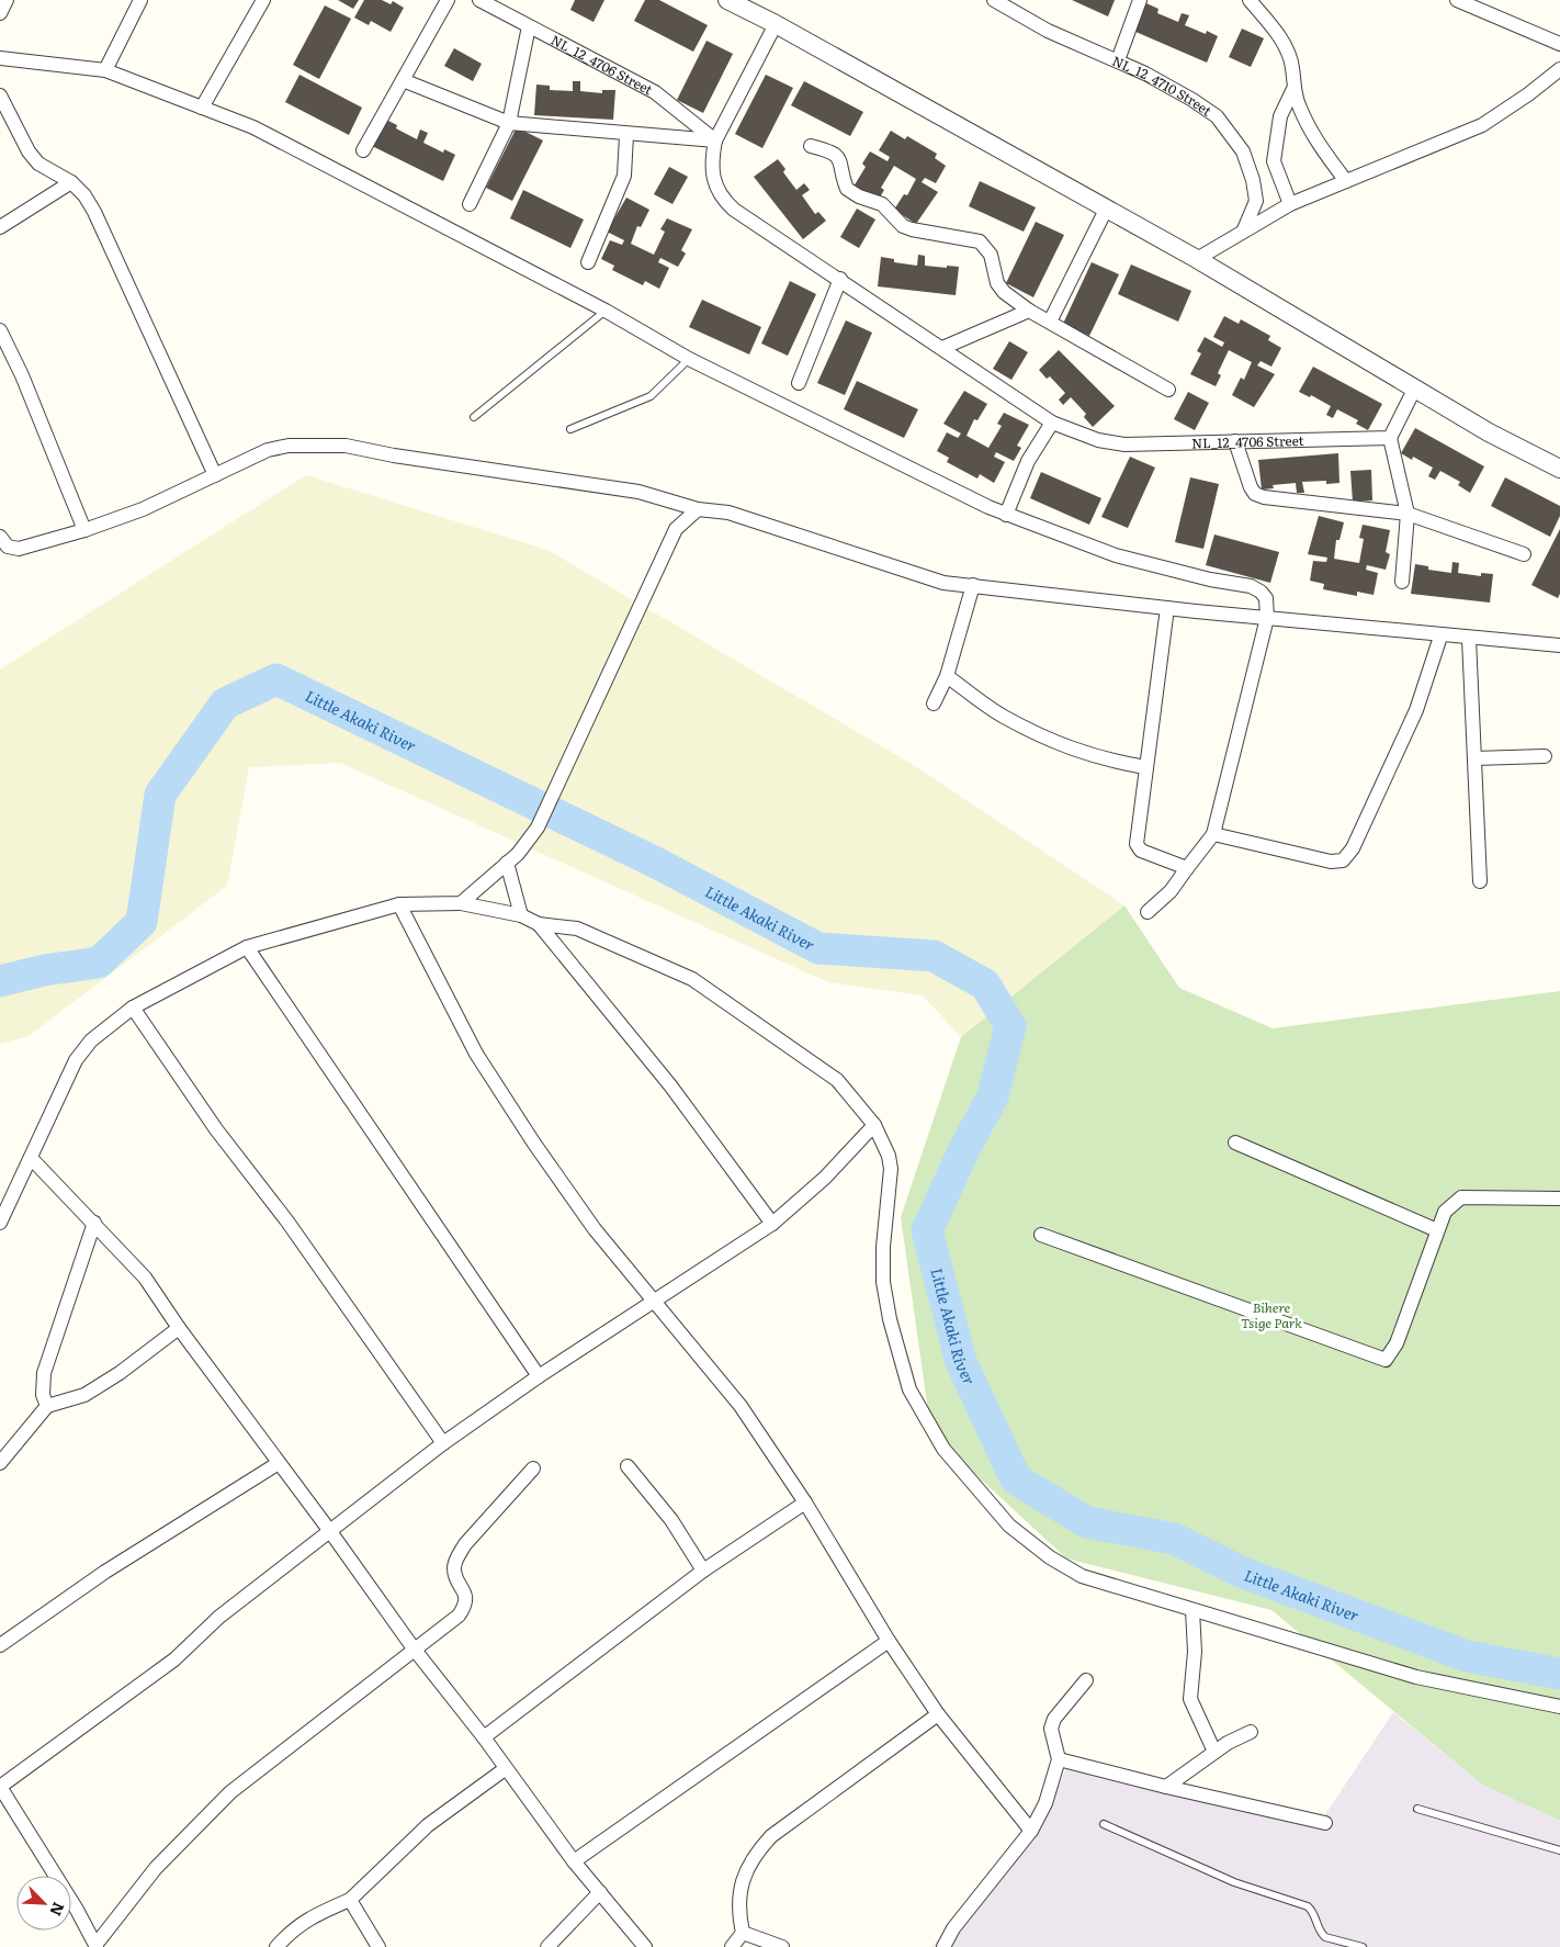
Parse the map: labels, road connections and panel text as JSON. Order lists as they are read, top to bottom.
{
  "streets": {
    "street": ["NL_12_4706 Street", "NL_12_4710 Street"]
  },
  "water": ["Little Akaki River"],
  "parks": ["Bihere Tsige Park"],
  "north": "bottom right"
}
